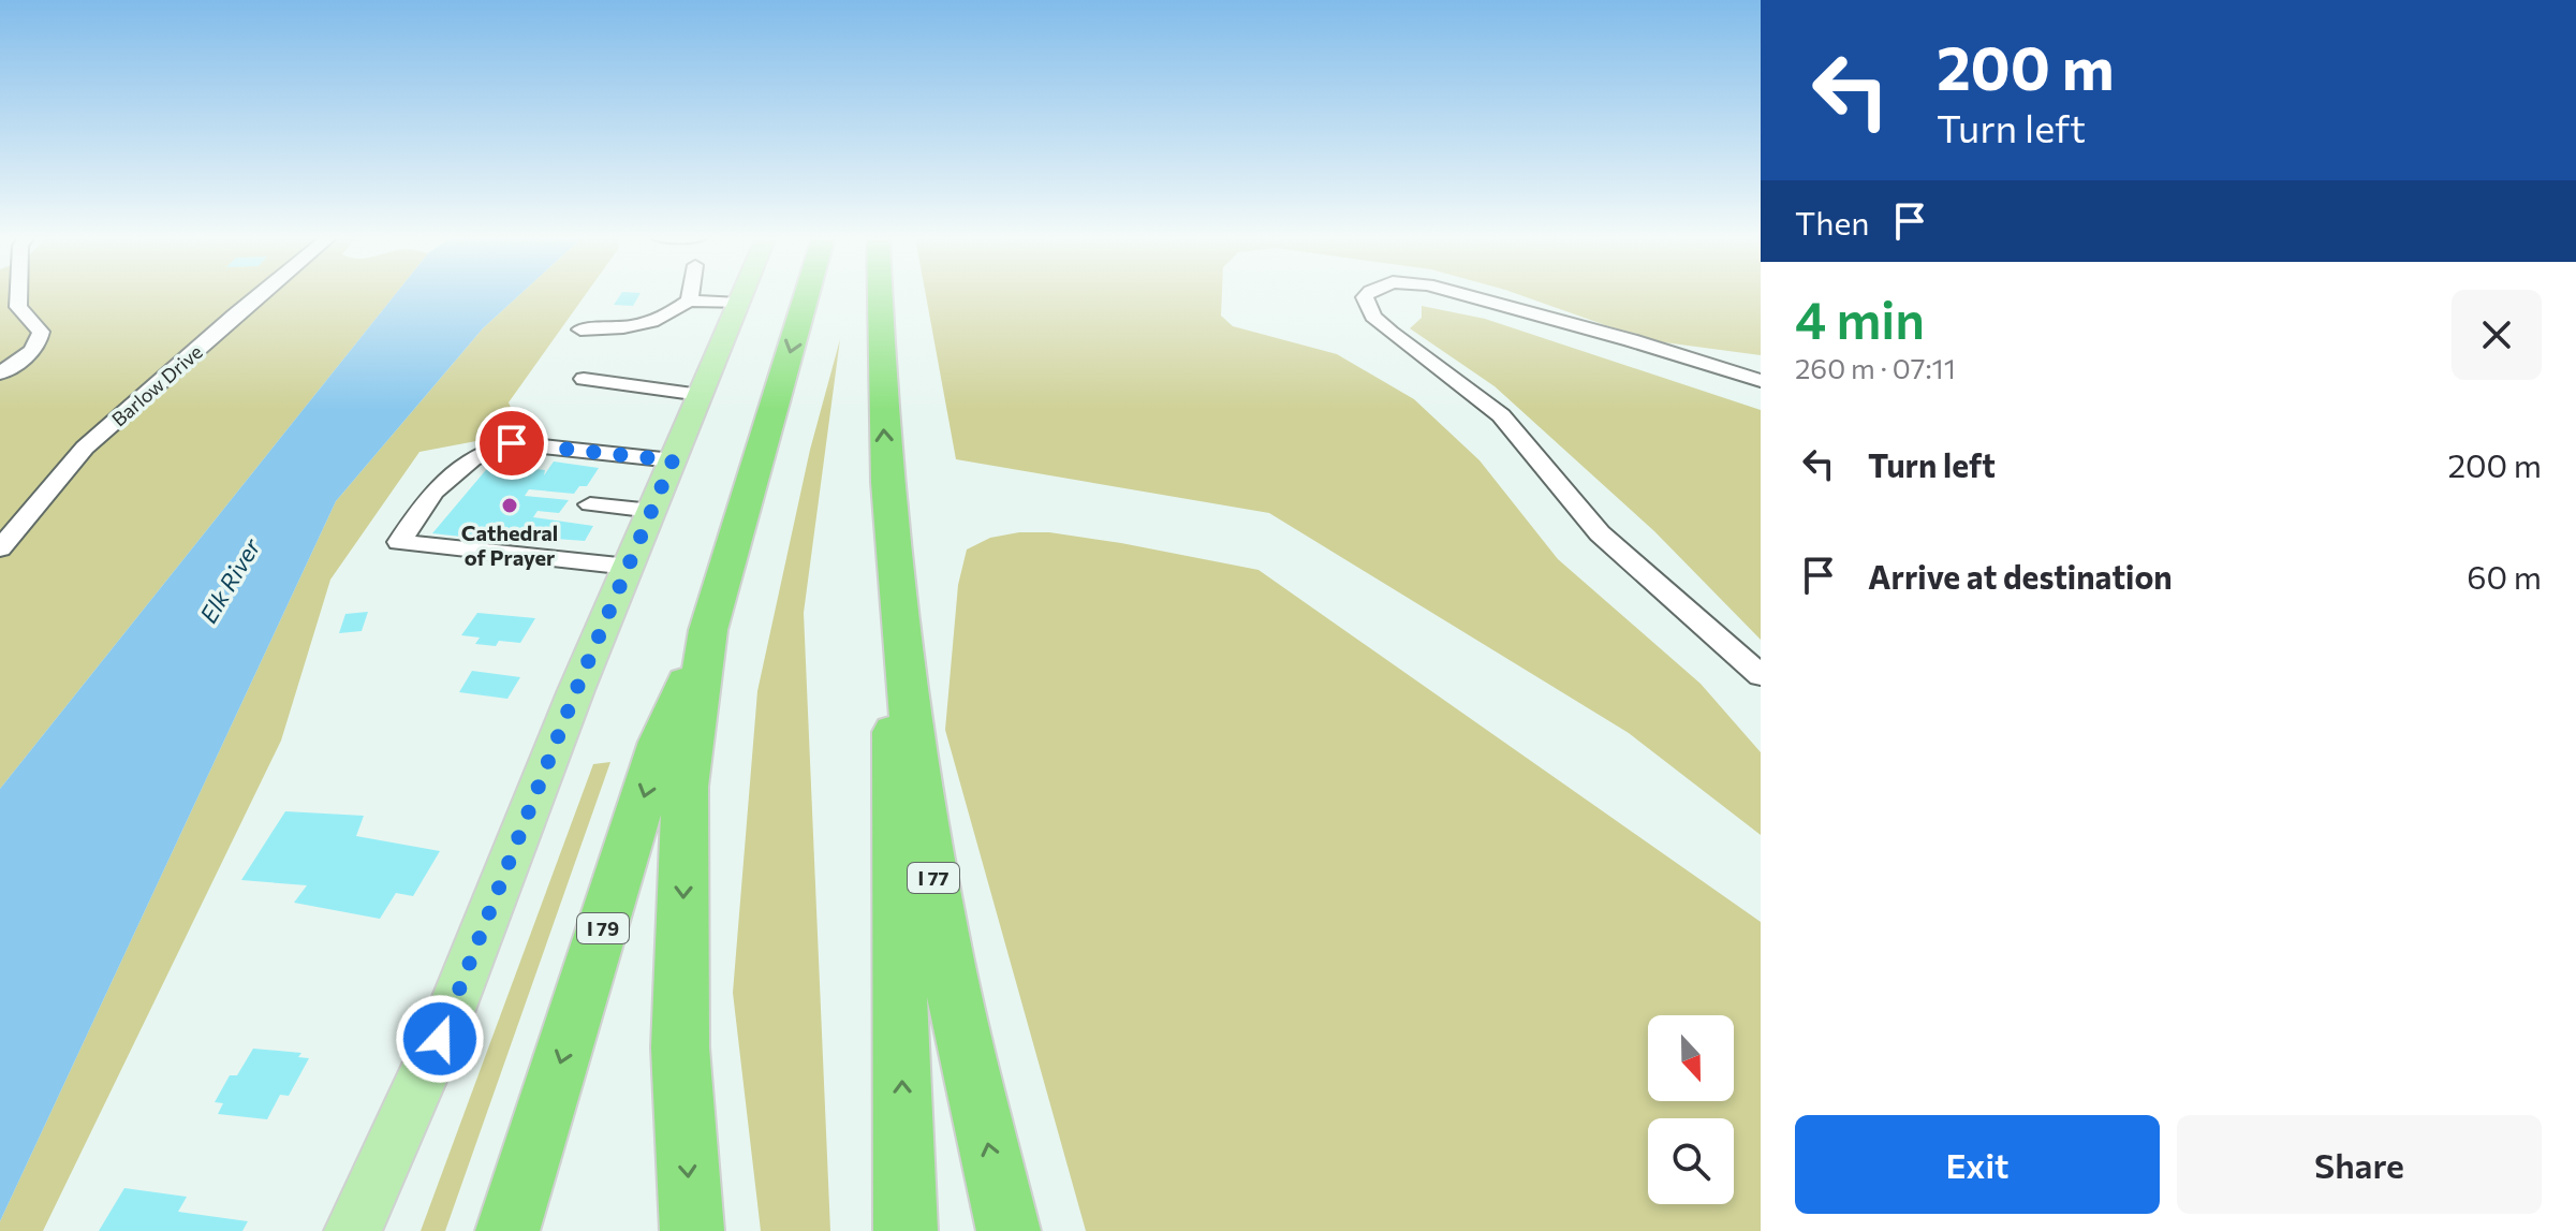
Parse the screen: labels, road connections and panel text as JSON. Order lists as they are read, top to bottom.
{
  "streets": {
    "highway": ["I 77", "I 79"],
    "street": ["Barlow Drive"]
  },
  "water": ["Elk River"],
  "places": ["Cathedral of Prayer"],
  "north": "bottom",
  "page": {
    "turn": ["200 m", "Turn left"],
    "then": "Then",
    "heading": ["4 min", "260 m · 07:11"],
    "list": [
      {
        "name": "Turn left",
        "value": "200 m"
      },
      {
        "name": "Arrive at destination",
        "value": "60 m"
      }
    ],
    "buttons": ["Exit", "Share"]
  }
}
